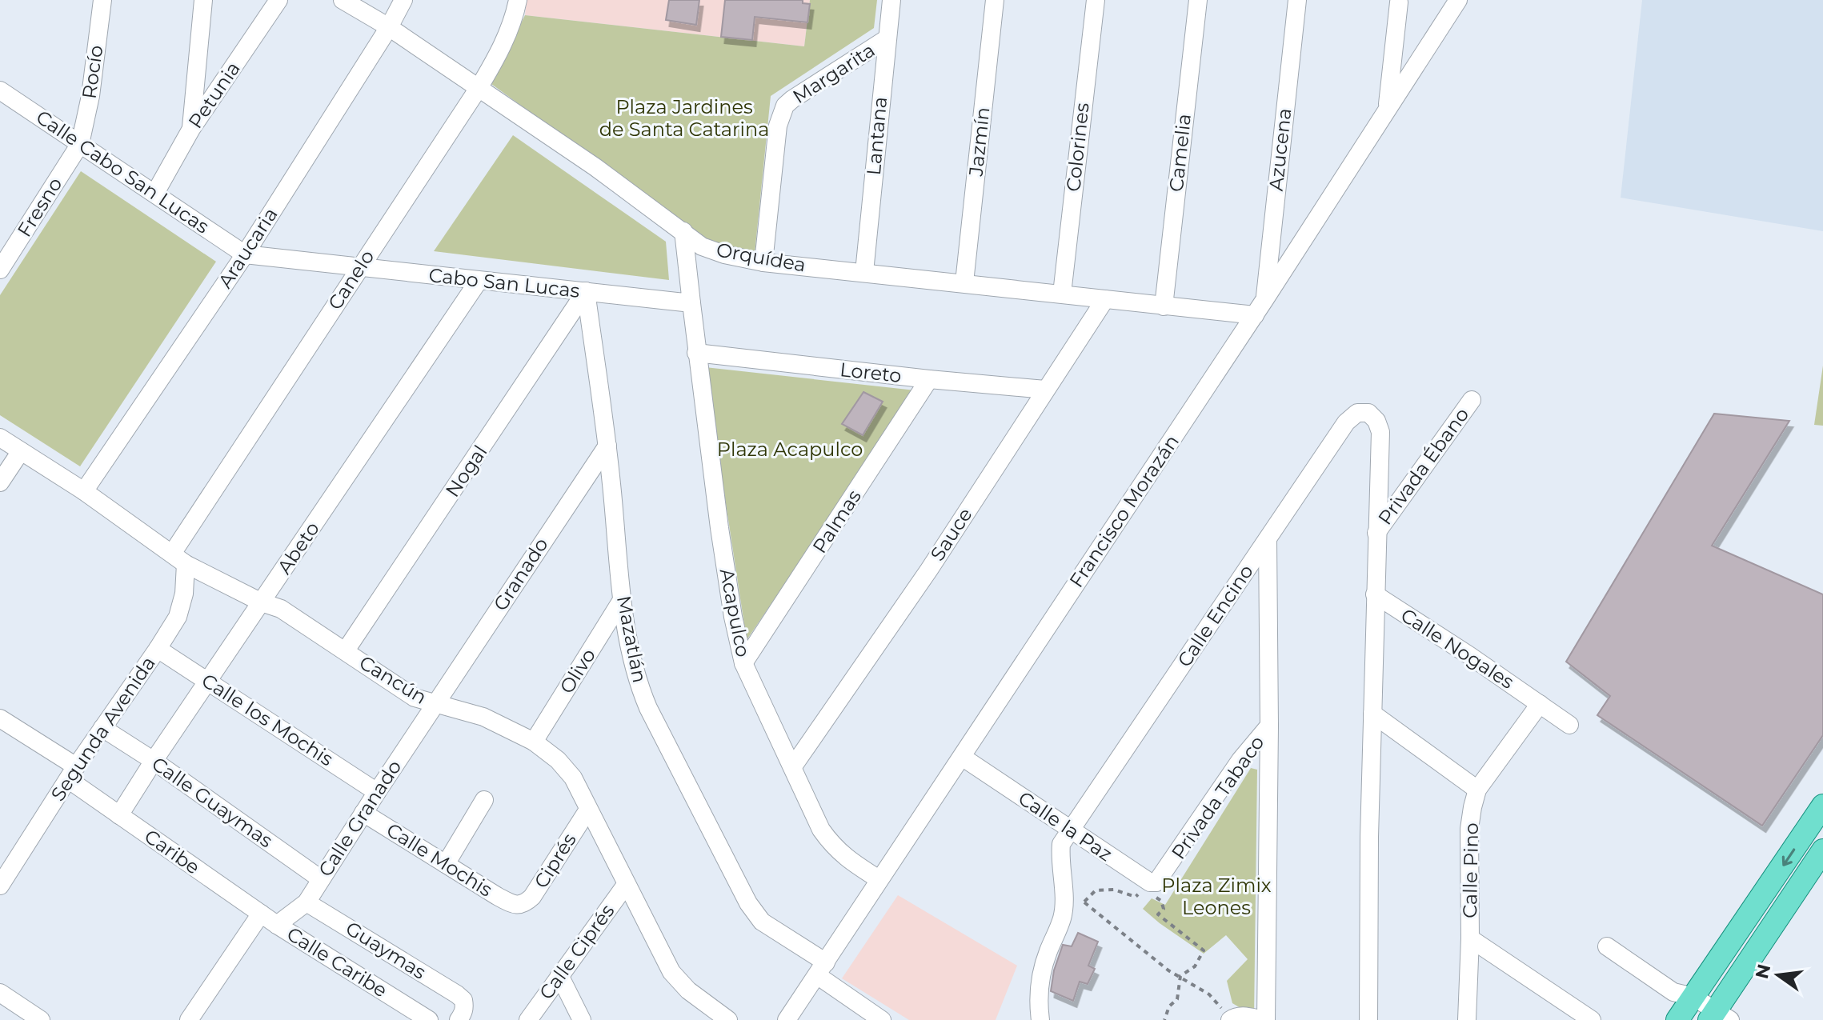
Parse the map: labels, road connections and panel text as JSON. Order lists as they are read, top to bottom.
{
  "streets": {
    "street": [
      "Rocío",
      "Margarita",
      "Petunia",
      "Lantana",
      "Jazmín",
      "Colorines",
      "Azucena",
      "Camelia",
      "Calle Cabo San Lucas",
      "Fresno",
      "Araucaria",
      "Orquídea",
      "Canelo",
      "Cabo San Lucas",
      "Loreto",
      "Privada Ébano",
      "Nogal",
      "Francisco Morazán",
      "Palmas",
      "Sauce",
      "Abeto",
      "Granado",
      "Acapulco",
      "Calle Encino",
      "Mazatlán",
      "Calle Nogales",
      "Olivo",
      "Cancún",
      "Calle los Mochis",
      "Segunda Avenida",
      "Privada Tabaco",
      "Calle Guaymas",
      "Calle Granado",
      "Calle la Paz",
      "Caribe",
      "Calle Mochis",
      "Ciprés",
      "Calle Pino",
      "Guaymas",
      "Calle Ciprés",
      "Calle Caribe"
    ]
  },
  "crossings": [
    ["Rocío", "Calle Cabo San Lucas"],
    ["Rocío", "Fresno"],
    ["Margarita", "Lantana"],
    ["Margarita", "Orquídea"],
    ["Petunia", "Calle Cabo San Lucas"],
    ["Lantana", "Orquídea"],
    ["Jazmín", "Orquídea"],
    ["Colorines", "Orquídea"],
    ["Azucena", "Francisco Morazán"],
    ["Camelia", "Orquídea"],
    ["Calle Cabo San Lucas", "Fresno"],
    ["Calle Cabo San Lucas", "Araucaria"],
    ["Calle Cabo San Lucas", "Cabo San Lucas"],
    ["Araucaria", "Orquídea"],
    ["Araucaria", "Cabo San Lucas"],
    ["Araucaria", "Cancún"],
    ["Orquídea", "Canelo"],
    ["Orquídea", "Francisco Morazán"],
    ["Orquídea", "Sauce"],
    ["Canelo", "Cabo San Lucas"],
    ["Canelo", "Cancún"],
    ["Canelo", "Segunda Avenida"],
    ["Cabo San Lucas", "Nogal"],
    ["Cabo San Lucas", "Abeto"],
    ["Cabo San Lucas", "Acapulco"],
    ["Cabo San Lucas", "Mazatlán"],
    ["Loreto", "Palmas"],
    ["Loreto", "Sauce"],
    ["Loreto", "Acapulco"],
    ["Privada Ébano", "Calle Encino"],
    ["Nogal", "Mazatlán"],
    ["Nogal", "Cancún"],
    ["Francisco Morazán", "Acapulco"],
    ["Francisco Morazán", "Mazatlán"],
    ["Francisco Morazán", "Calle la Paz"],
    ["Palmas", "Acapulco"],
    ["Sauce", "Acapulco"],
    ["Abeto", "Cancún"],
    ["Abeto", "Calle los Mochis"],
    ["Abeto", "Calle Guaymas"],
    ["Abeto", "Caribe"],
    ["Granado", "Mazatlán"],
    ["Granado", "Cancún"],
    ["Granado", "Calle Granado"],
    ["Calle Encino", "Calle la Paz"],
    ["Mazatlán", "Olivo"],
    ["Calle Nogales", "Calle Pino"],
    ["Olivo", "Cancún"],
    ["Cancún", "Segunda Avenida"],
    ["Cancún", "Calle Granado"],
    ["Cancún", "Ciprés"],
    ["Cancún", "Calle Ciprés"],
    ["Calle los Mochis", "Segunda Avenida"],
    ["Calle los Mochis", "Calle Granado"],
    ["Segunda Avenida", "Calle Guaymas"],
    ["Segunda Avenida", "Caribe"],
    ["Privada Tabaco", "Calle la Paz"],
    ["Calle Guaymas", "Calle Granado"],
    ["Calle Granado", "Caribe"],
    ["Calle Granado", "Calle Mochis"],
    ["Calle Granado", "Guaymas"],
    ["Calle Granado", "Calle Caribe"],
    ["Caribe", "Calle Caribe"],
    ["Calle Mochis", "Ciprés"]
  ],
  "parks": ["Plaza Jardines de Santa Catarina", "Plaza Acapulco", "Plaza Zimix Leones"],
  "north": "left"
}
